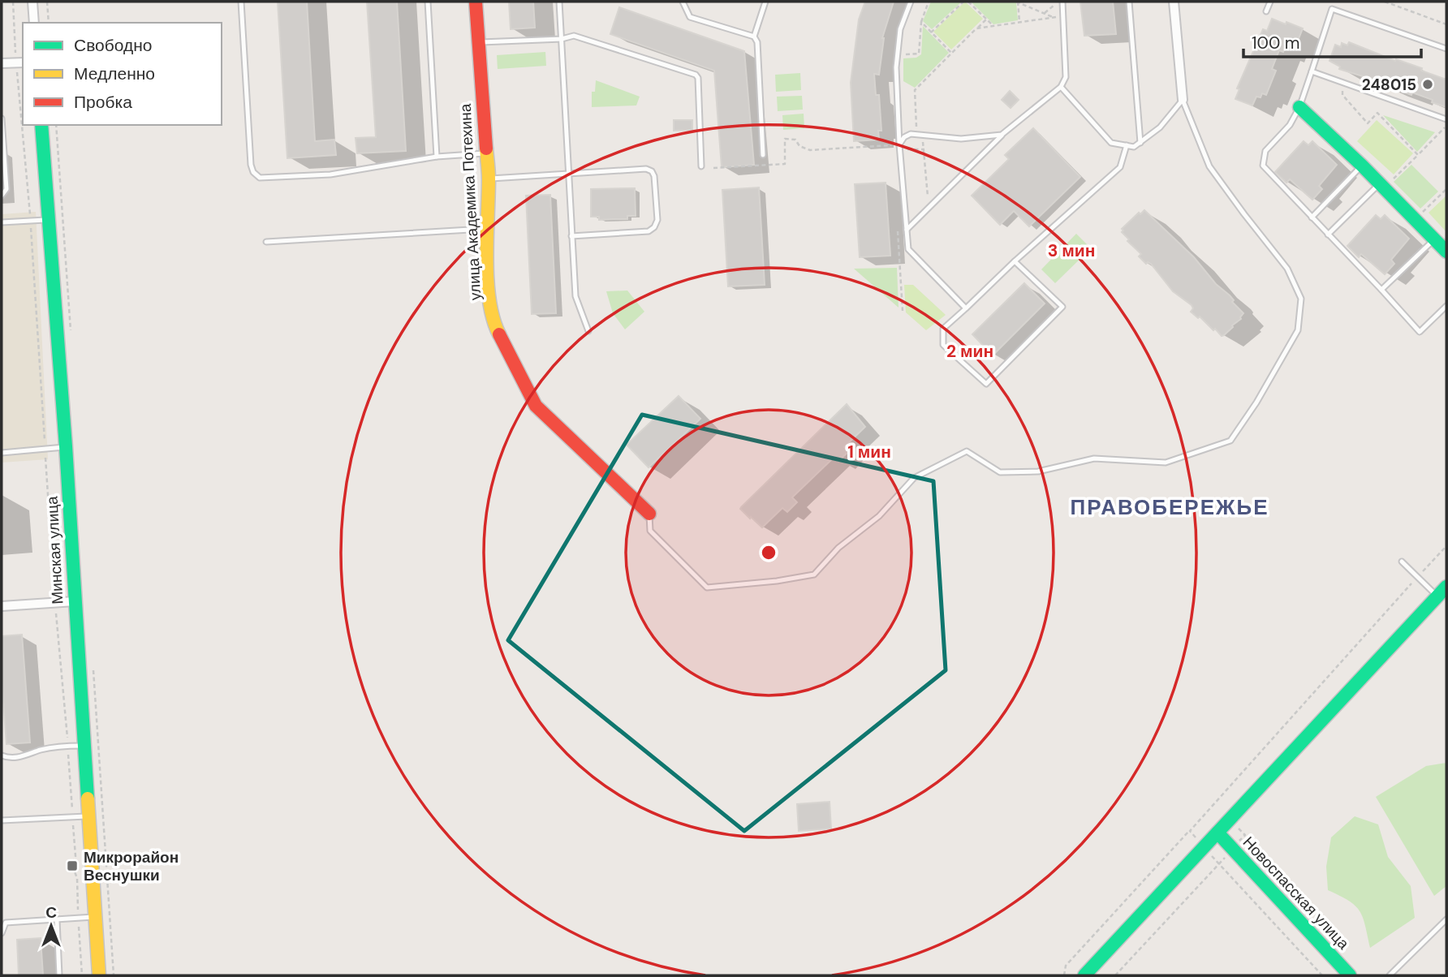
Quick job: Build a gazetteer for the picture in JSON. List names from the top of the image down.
{
  "streets": {
    "street": ["улица Академика Потехина", "Минская улица", "Новоспасская улица"]
  },
  "districts": ["ПРАВОБЕРЕЖЬЕ"],
  "places": {
    "other": ["248015"],
    "transit": ["Микрорайон Веснушки"]
  },
  "legend": ["Свободно", "Медленно", "Пробка"],
  "scale_bar": "100 m",
  "north": "top",
  "rings": ["3 мин", "2 мин", "1 мин"]
}
